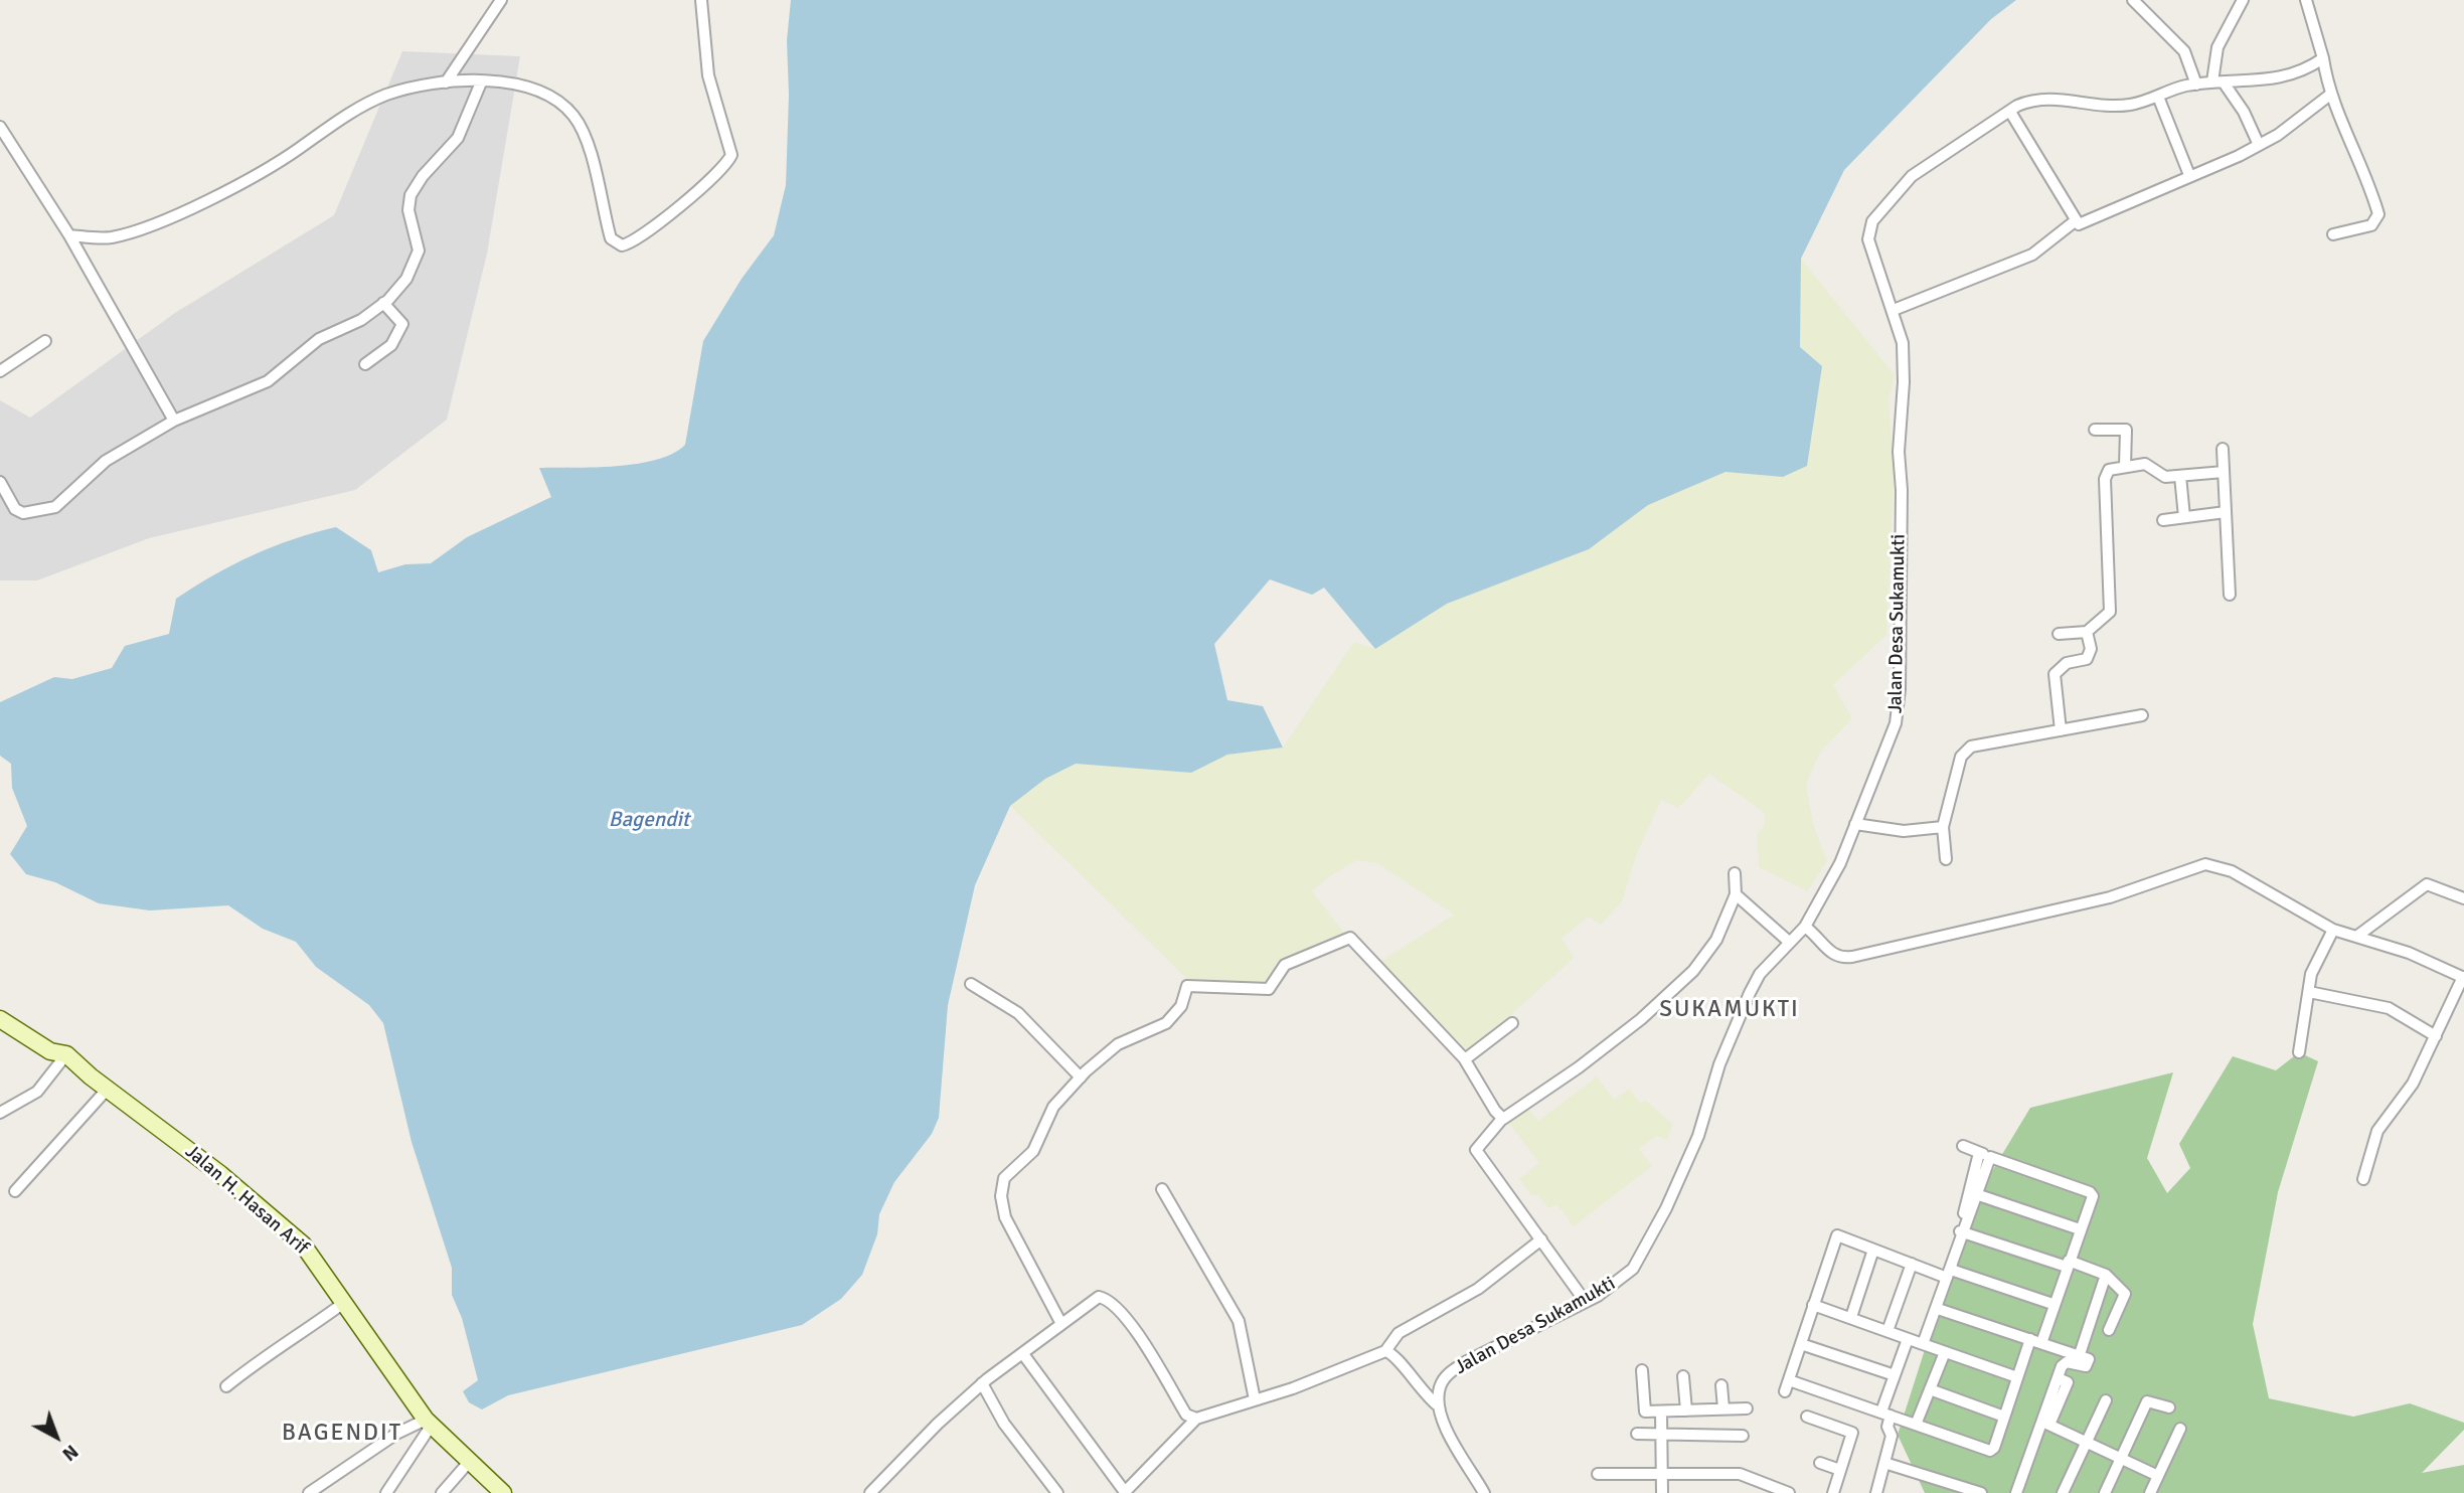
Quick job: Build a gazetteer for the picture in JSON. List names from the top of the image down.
{
  "streets": {
    "main road": ["Jalan H. Hasan Arif"],
    "street": ["Jalan Desa Sukamukti"]
  },
  "districts": ["SUKAMUKTI", "BAGENDIT"],
  "water": ["Bagendit"],
  "north": "bottom right"
}
